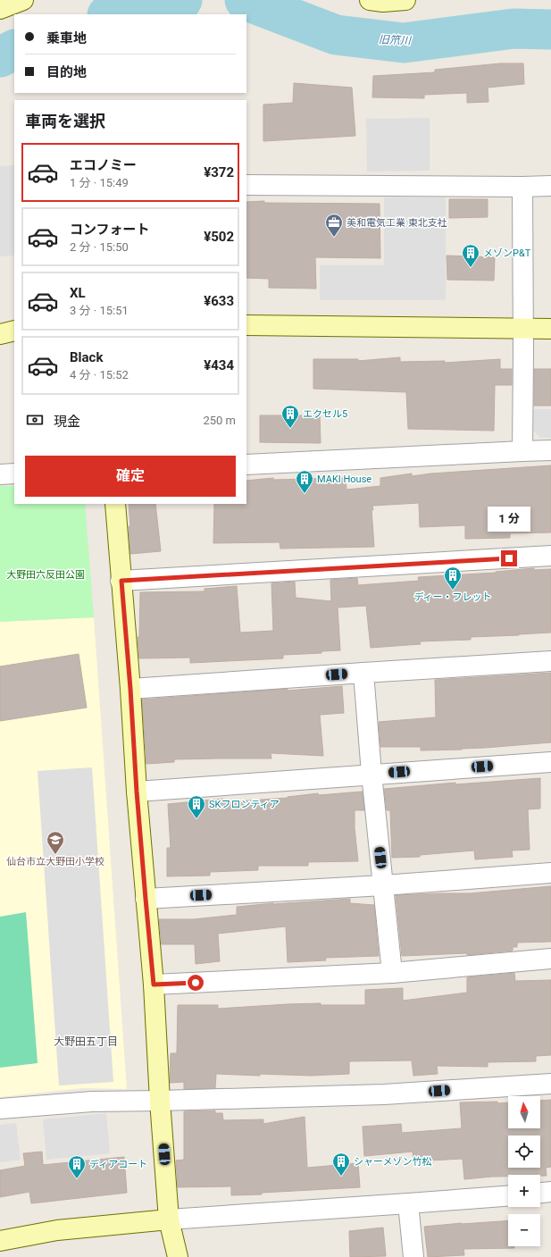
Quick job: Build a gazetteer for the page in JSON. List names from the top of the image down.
{
  "districts": ["大野田五丁目"],
  "water": ["旧笊川"],
  "parks": ["大野田六反田公園"],
  "places": {
    "office": ["美和電気工業 東北支社"],
    "building": [
      "メゾンP&T",
      "エクセル5",
      "MAKI House",
      "ディー・フレット",
      "SKフロンティア",
      "シャーメゾン竹松",
      "ディアコート"
    ],
    "school or university": ["仙台市立大野田小学校"]
  },
  "north": "top",
  "page": {
    "banner": ["乗車地", "目的地"],
    "heading": "車両を選択",
    "list": [
      {
        "name": "エコノミー",
        "note": "1 分 · 15:49",
        "value": "¥372"
      },
      {
        "name": "コンフォート",
        "note": "2 分 · 15:50",
        "value": "¥502"
      },
      {
        "name": "XL",
        "note": "3 分 · 15:51",
        "value": "¥633"
      },
      {
        "name": "Black",
        "note": "4 分 · 15:52",
        "value": "¥434"
      }
    ],
    "pay": ["現金", "250 m"],
    "buttons": "確定",
    "bubble": "1 分",
    "map_buttons": ["+", "−"]
  }
}
